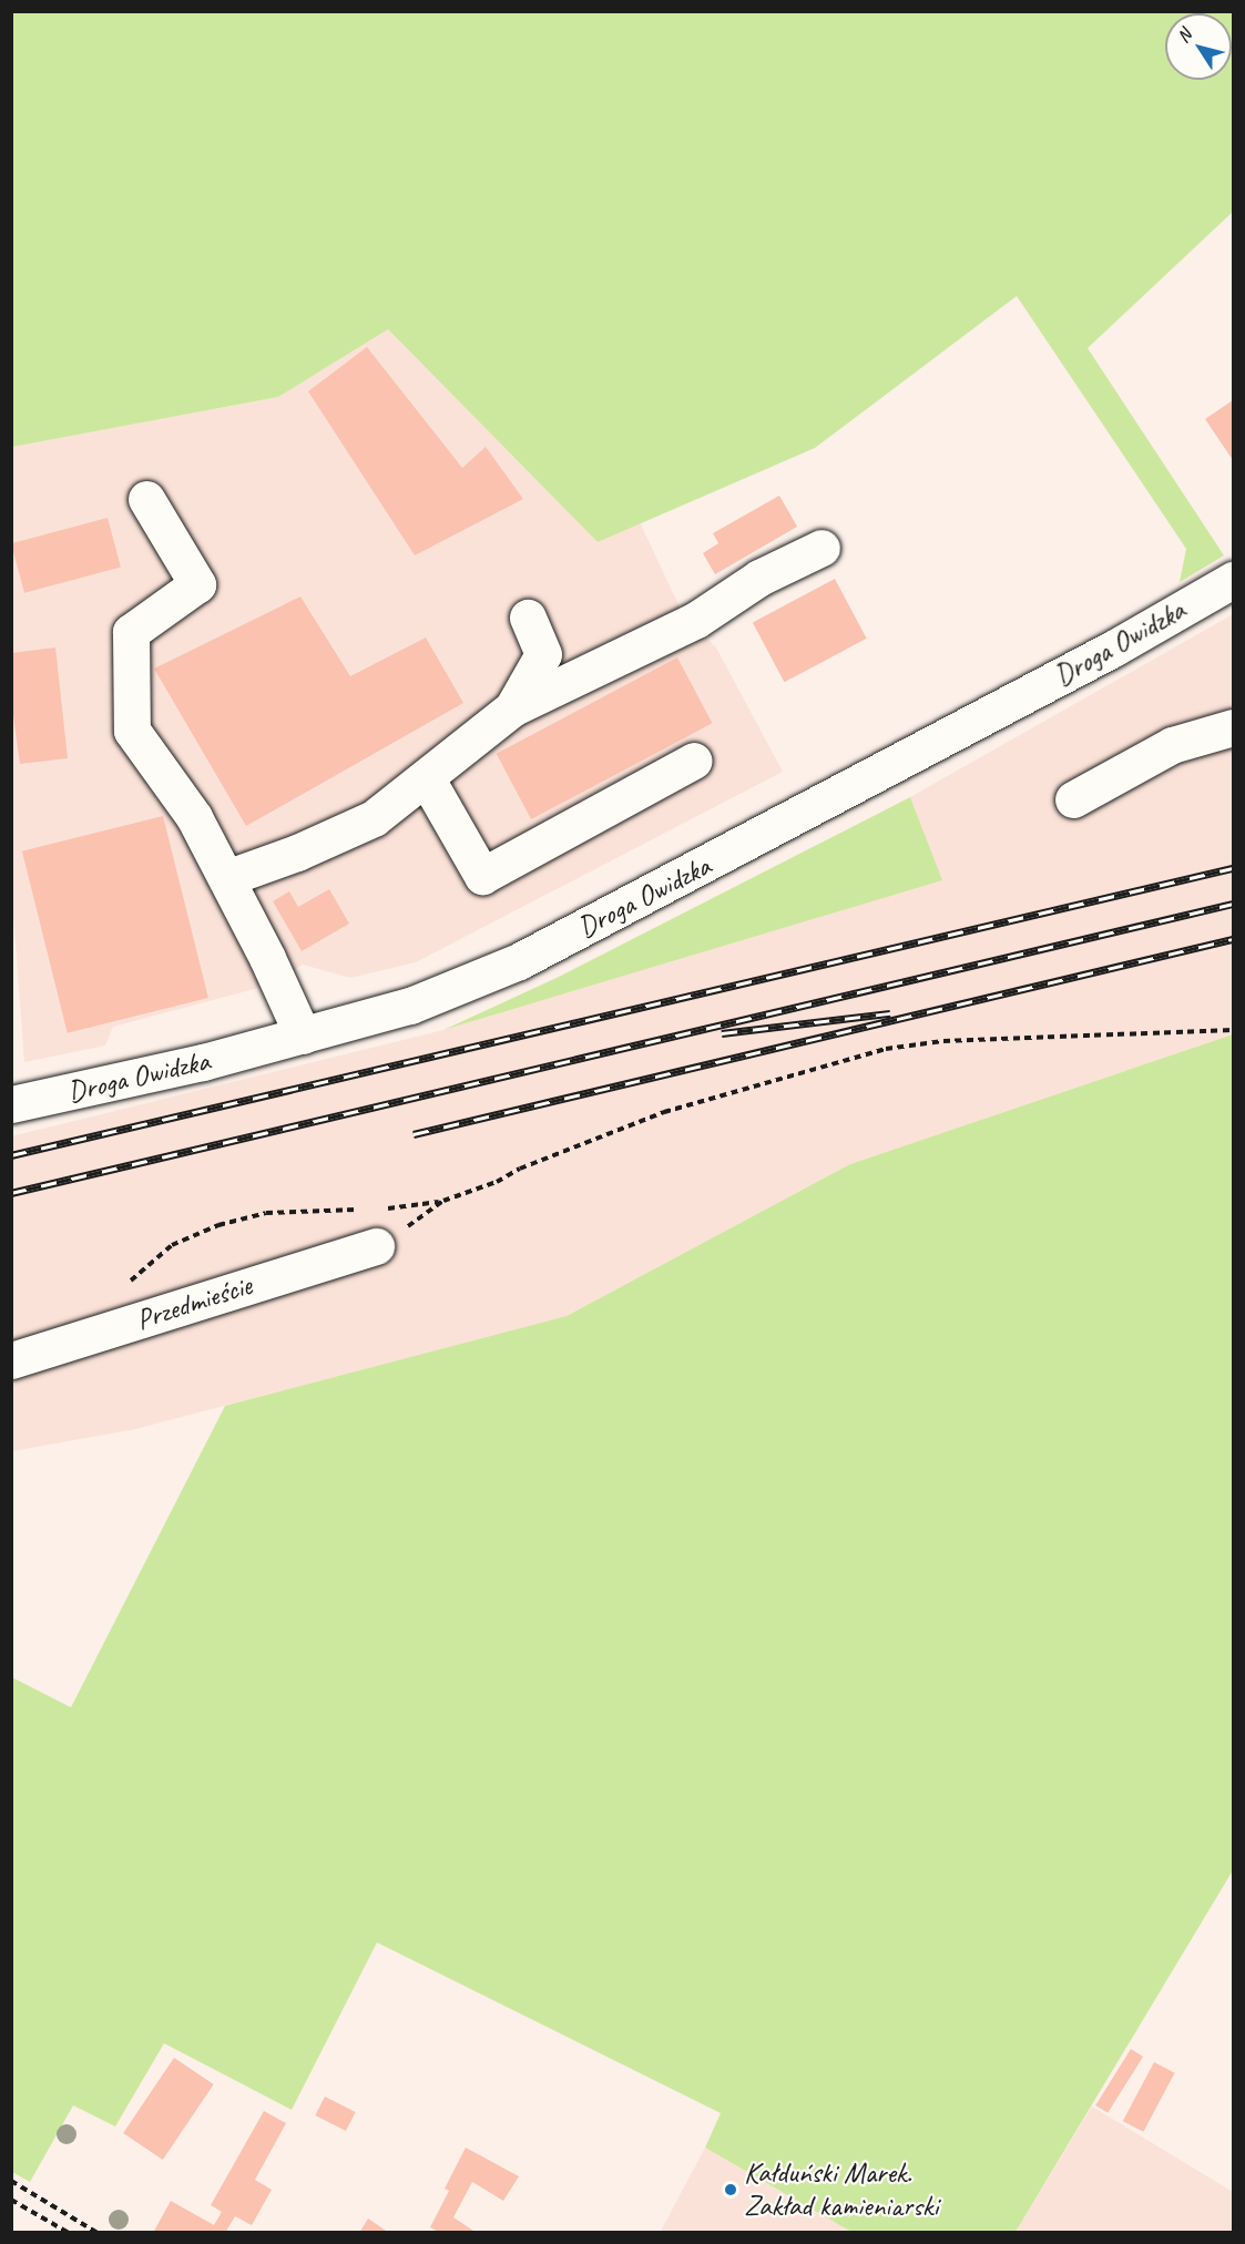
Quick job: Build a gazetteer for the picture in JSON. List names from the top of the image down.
{
  "streets": {
    "street": ["Droga Owidzka", "Przedmieście"]
  },
  "places": ["Kałduński Marek. Zakład kamieniarski"],
  "north": "top left"
}
